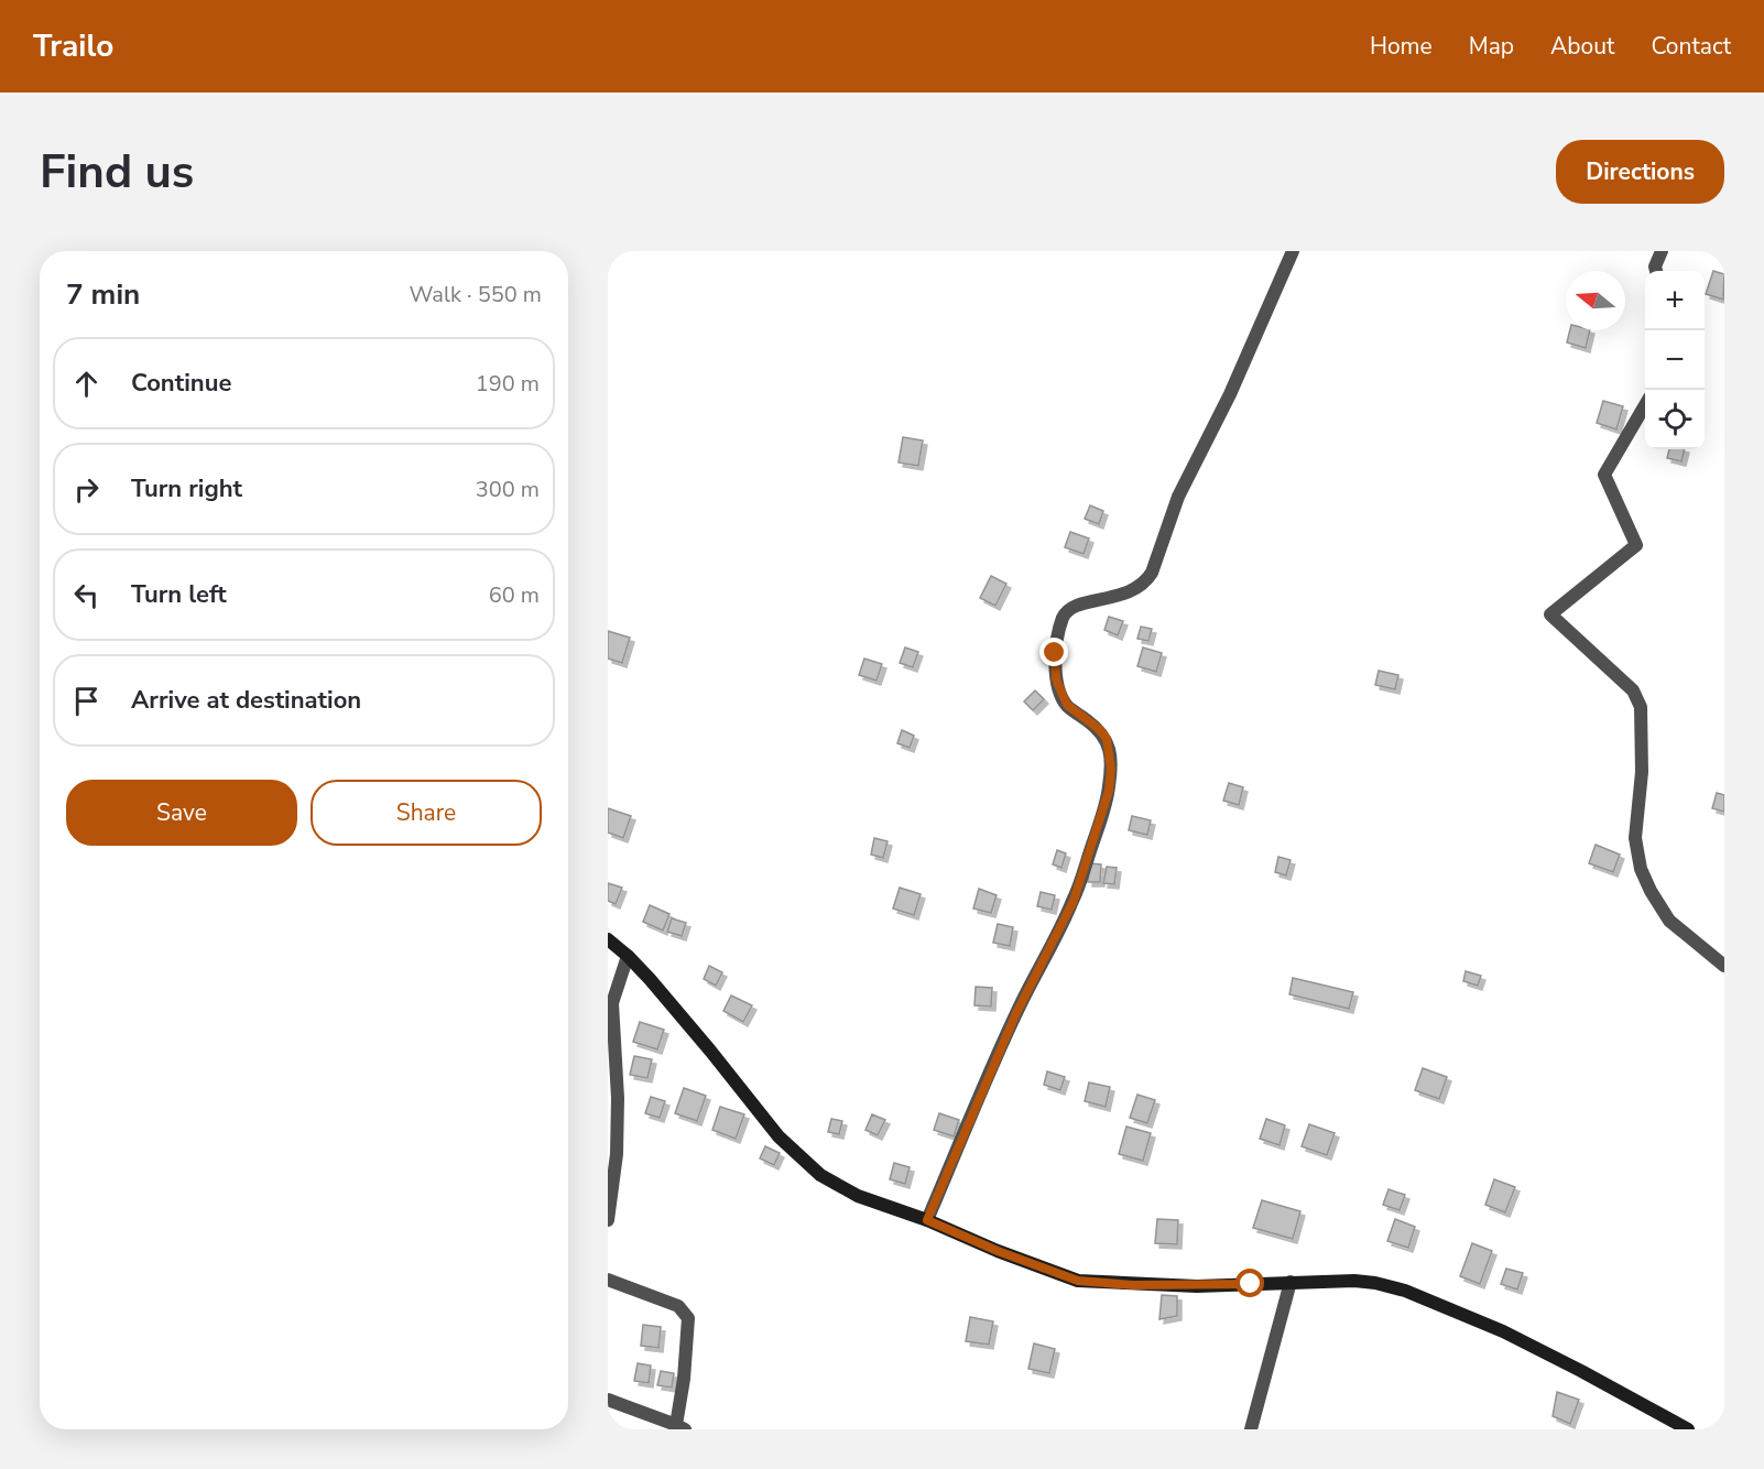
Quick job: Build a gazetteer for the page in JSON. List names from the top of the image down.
{
  "north": "left",
  "page": {
    "header": "Trailo",
    "nav": [
      "Home",
      "Map",
      "About",
      "Contact"
    ],
    "buttons": [
      "Directions",
      ["Save", "Share"]
    ],
    "title": "Find us",
    "heading": ["7 min", "Walk · 550 m"],
    "map_buttons": ["+", "−"],
    "list": [
      ["Continue", "190 m"],
      ["Turn right", "300 m"],
      ["Turn left", "60 m"],
      "Arrive at destination"
    ]
  }
}
